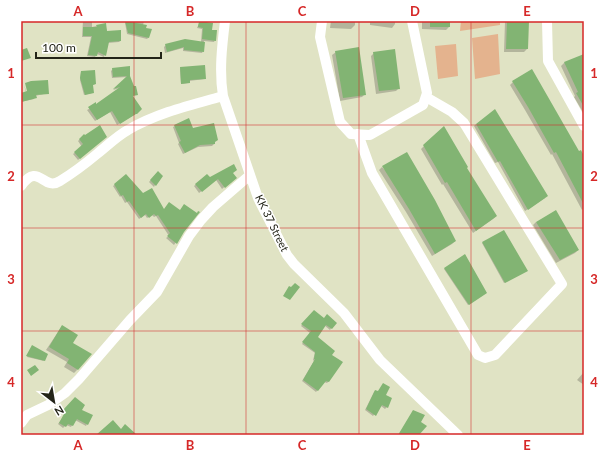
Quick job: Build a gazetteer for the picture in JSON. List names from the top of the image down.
{
  "streets": {
    "street": ["KK 37 Street"]
  },
  "scale_bar": "100 m",
  "north": "bottom right",
  "grid": {
    "columns": [
      "A",
      "B",
      "C",
      "D",
      "E"
    ],
    "rows": [
      "1",
      "2",
      "3",
      "4"
    ]
  }
}
